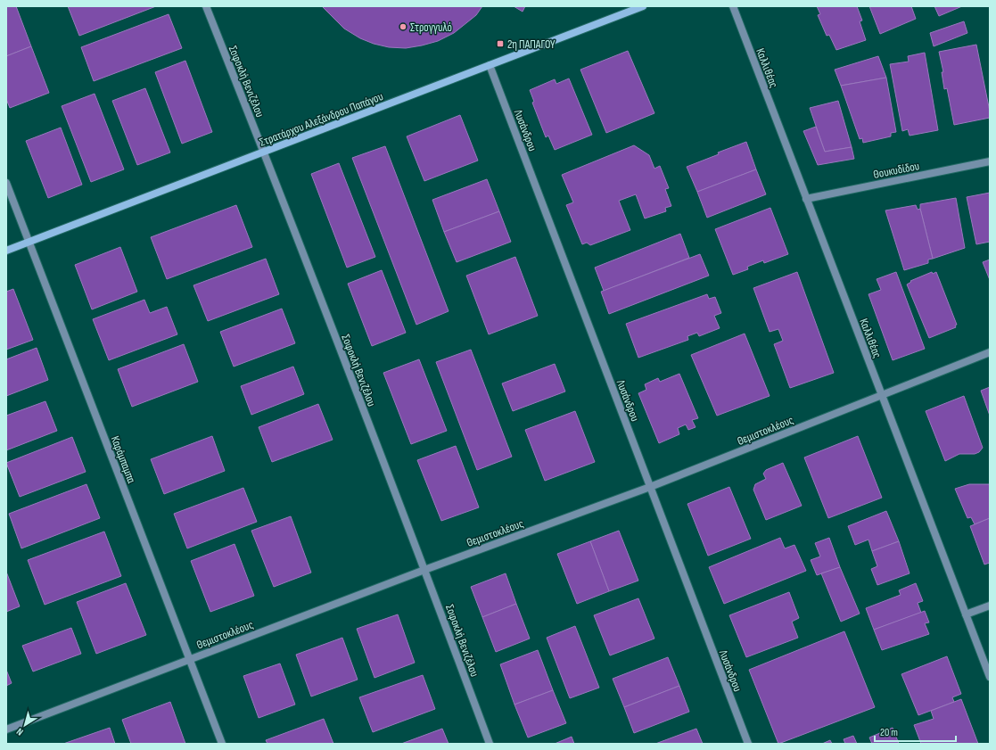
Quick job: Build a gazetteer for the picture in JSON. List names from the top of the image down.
{
  "streets": {
    "street": [
      "Καλλιθέας",
      "Σοφοκλή Βενιζέλου",
      "Στρατάρχου Αλεξάνδρου Παπάγου",
      "Λυσάνδρου",
      "Θουκυδίδου",
      "Θεμιστοκλέους",
      "Καράμπαμπα"
    ]
  },
  "crossings": [
    ["Καλλιθέας", "Θουκυδίδου"],
    ["Καλλιθέας", "Θεμιστοκλέους"],
    ["Σοφοκλή Βενιζέλου", "Στρατάρχου Αλεξάνδρου Παπάγου"],
    ["Σοφοκλή Βενιζέλου", "Θεμιστοκλέους"],
    ["Στρατάρχου Αλεξάνδρου Παπάγου", "Λυσάνδρου"],
    ["Στρατάρχου Αλεξάνδρου Παπάγου", "Καράμπαμπα"],
    ["Λυσάνδρου", "Θεμιστοκλέους"],
    ["Θεμιστοκλέους", "Καράμπαμπα"]
  ],
  "places": {
    "other": ["Στρογγυλό"],
    "transit": ["2η ΠΑΠΑΓΟΥ"]
  },
  "scale_bar": "20 m",
  "north": "bottom left"
}
